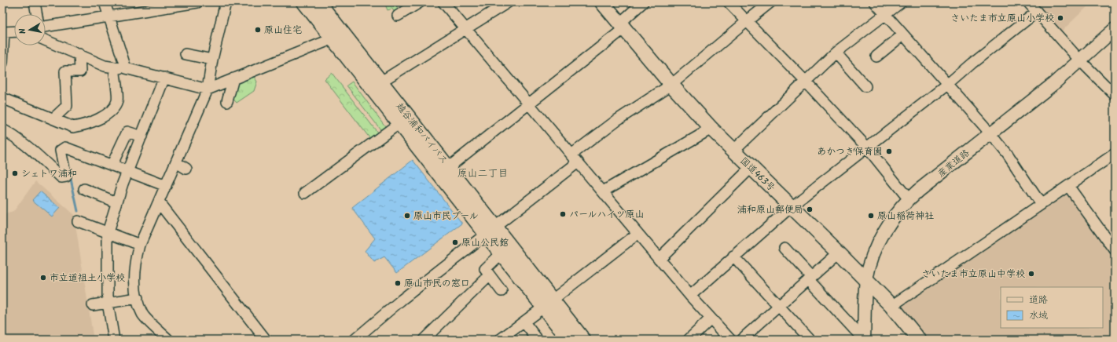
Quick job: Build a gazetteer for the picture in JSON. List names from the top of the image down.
{
  "streets": {
    "highway": ["越谷浦和バイパス", "国道463号"],
    "main road": ["産業道路"]
  },
  "crossings": [
    ["産業道路", "国道463号"]
  ],
  "districts": ["原山二丁目"],
  "places": [
    "さいたま市立原山小学校",
    "原山住宅",
    "あかつき保育園",
    "シェトワ浦和",
    "浦和原山郵便局",
    "パールハイツ原山",
    "原山市民プール",
    "原山稲荷神社",
    "原山公民館",
    "さいたま市立原山中学校",
    "市立道祖土小学校",
    "原山市民の窓口"
  ],
  "legend": ["道路", "水域"],
  "north": "left"
}
